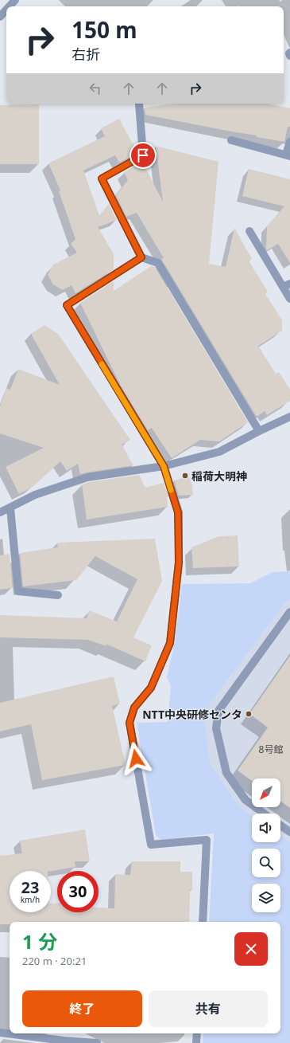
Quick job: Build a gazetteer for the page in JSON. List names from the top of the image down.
{
  "places": ["稲荷大明神", "NTT中央研修センタ"],
  "house_numbers": ["8号館"],
  "north": "bottom left",
  "page": {
    "turn": ["150 m", "右折"],
    "speed": "23 km/h",
    "limit": "30",
    "heading": ["1 分", "220 m · 20:21"],
    "buttons": ["終了", "共有"]
  }
}
